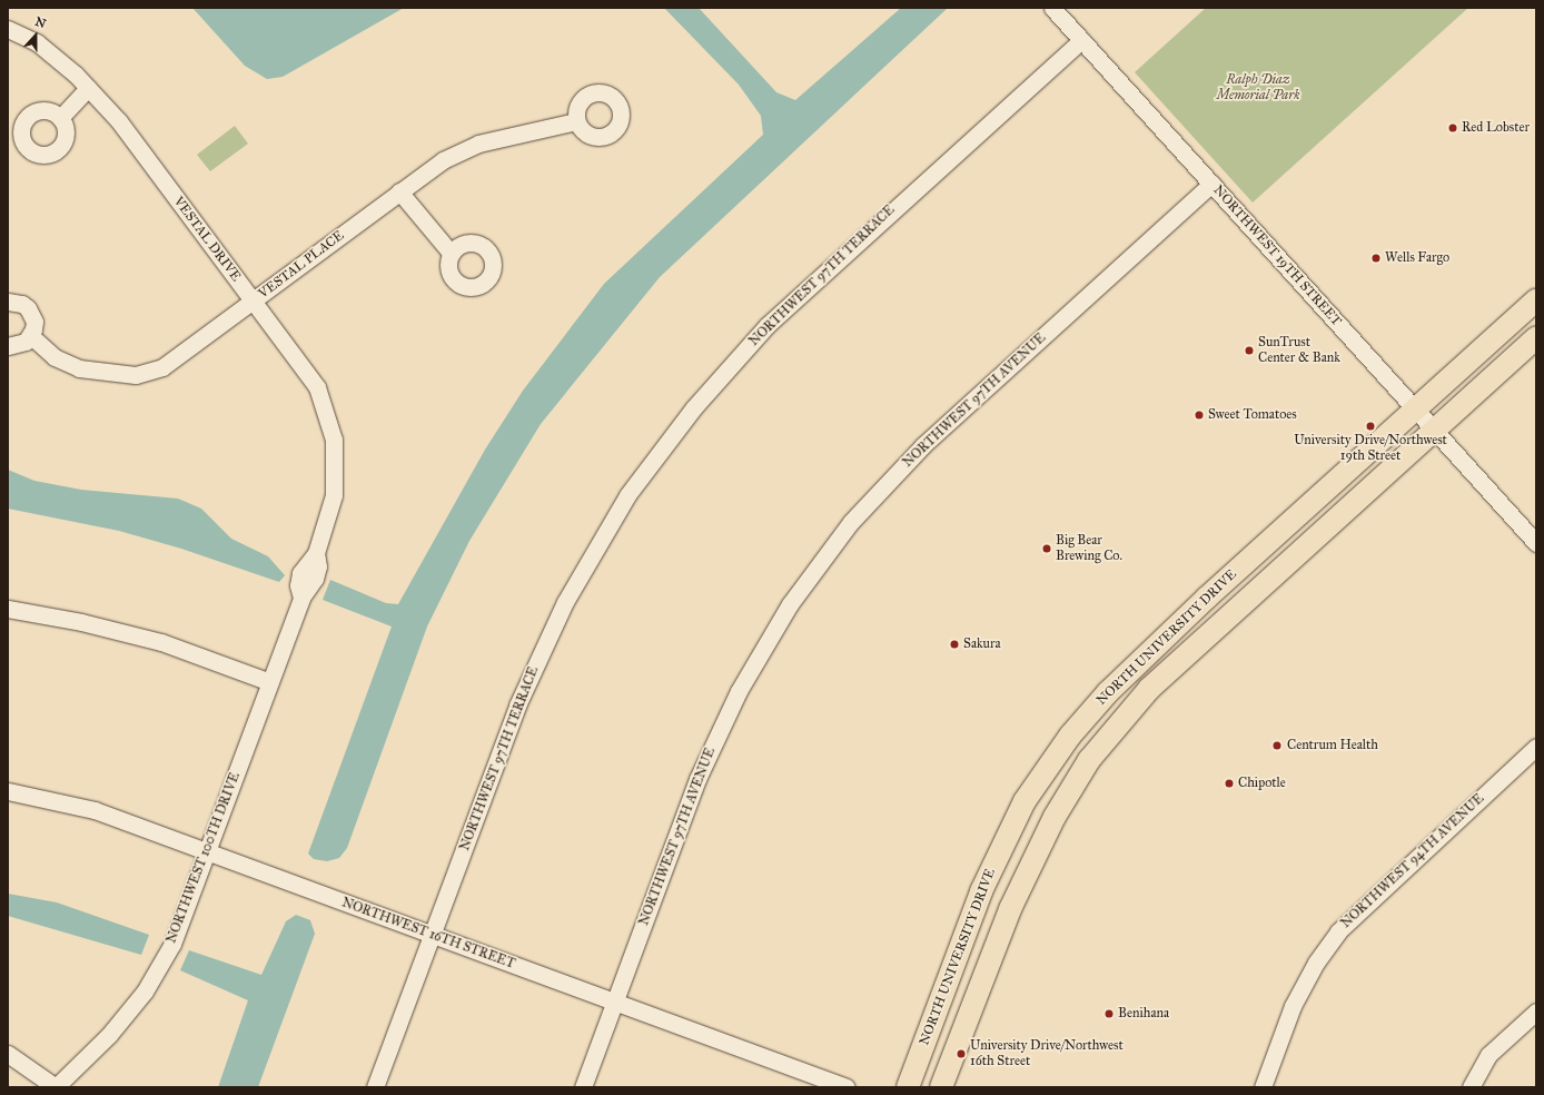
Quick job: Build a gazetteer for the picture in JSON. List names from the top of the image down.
{
  "streets": {
    "main road": ["NORTH UNIVERSITY DRIVE"],
    "street": [
      "VESTAL DRIVE",
      "NORTHWEST 19TH STREET",
      "VESTAL PLACE",
      "NORTHWEST 97TH TERRACE",
      "NORTHWEST 97TH AVENUE",
      "NORTHWEST 100TH DRIVE",
      "NORTHWEST 94TH AVENUE",
      "NORTHWEST 16TH STREET"
    ]
  },
  "crossings": [
    ["VESTAL DRIVE", "VESTAL PLACE"],
    ["VESTAL DRIVE", "NORTHWEST 100TH DRIVE"],
    ["NORTHWEST 19TH STREET", "NORTHWEST 97TH TERRACE"],
    ["NORTHWEST 19TH STREET", "NORTHWEST 97TH AVENUE"],
    ["NORTHWEST 19TH STREET", "NORTH UNIVERSITY DRIVE"],
    ["NORTHWEST 97TH TERRACE", "NORTHWEST 16TH STREET"],
    ["NORTHWEST 97TH AVENUE", "NORTHWEST 16TH STREET"],
    ["NORTHWEST 100TH DRIVE", "NORTHWEST 16TH STREET"]
  ],
  "parks": ["Ralph Diaz Memorial Park"],
  "places": [
    "Red Lobster",
    "Wells Fargo",
    "SunTrust Center & Bank",
    "Sweet Tomatoes",
    "University Drive/Northwest 19th Street",
    "Big Bear Brewing Co.",
    "Sakura",
    "Centrum Health",
    "Chipotle",
    "Benihana",
    "University Drive/Northwest 16th Street"
  ],
  "north": "top"
}
